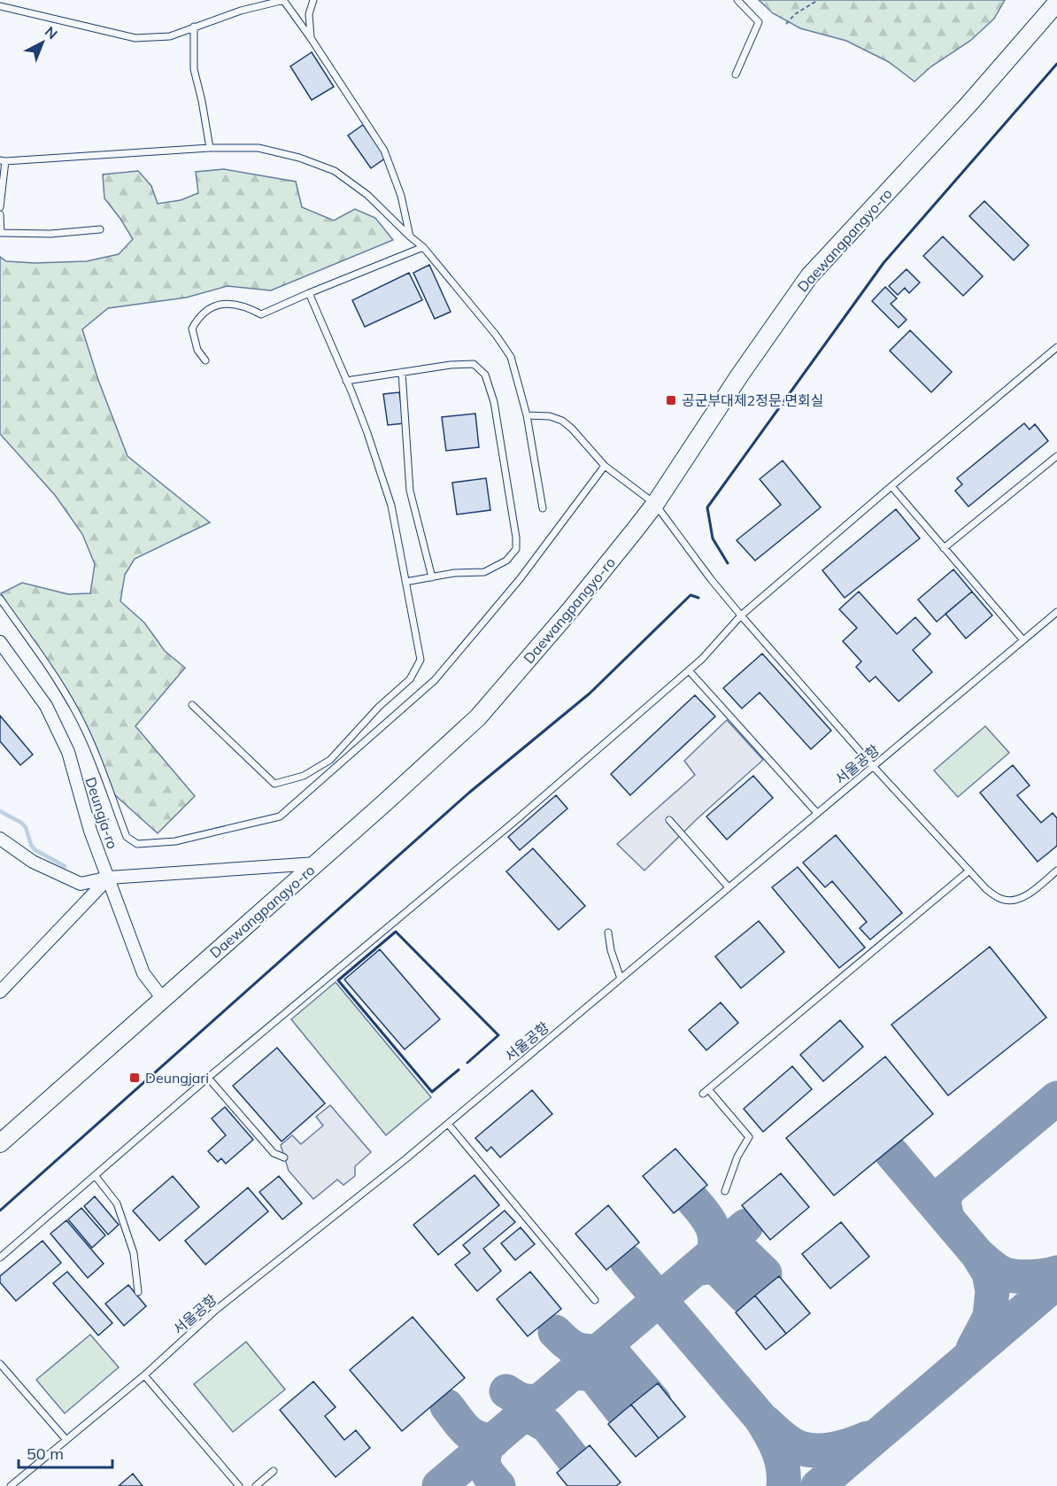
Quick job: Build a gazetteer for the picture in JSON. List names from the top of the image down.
{
  "streets": {
    "main road": ["Daewangpangyo-ro"],
    "street": ["Deungja-ro"],
    "lane": ["서울공항"]
  },
  "crossings": [
    ["Daewangpangyo-ro", "Deungja-ro"]
  ],
  "places": {
    "transit": ["공군부대제2정문.면회실", "Deungjari"]
  },
  "scale_bar": "50 m",
  "north": "top right"
}
